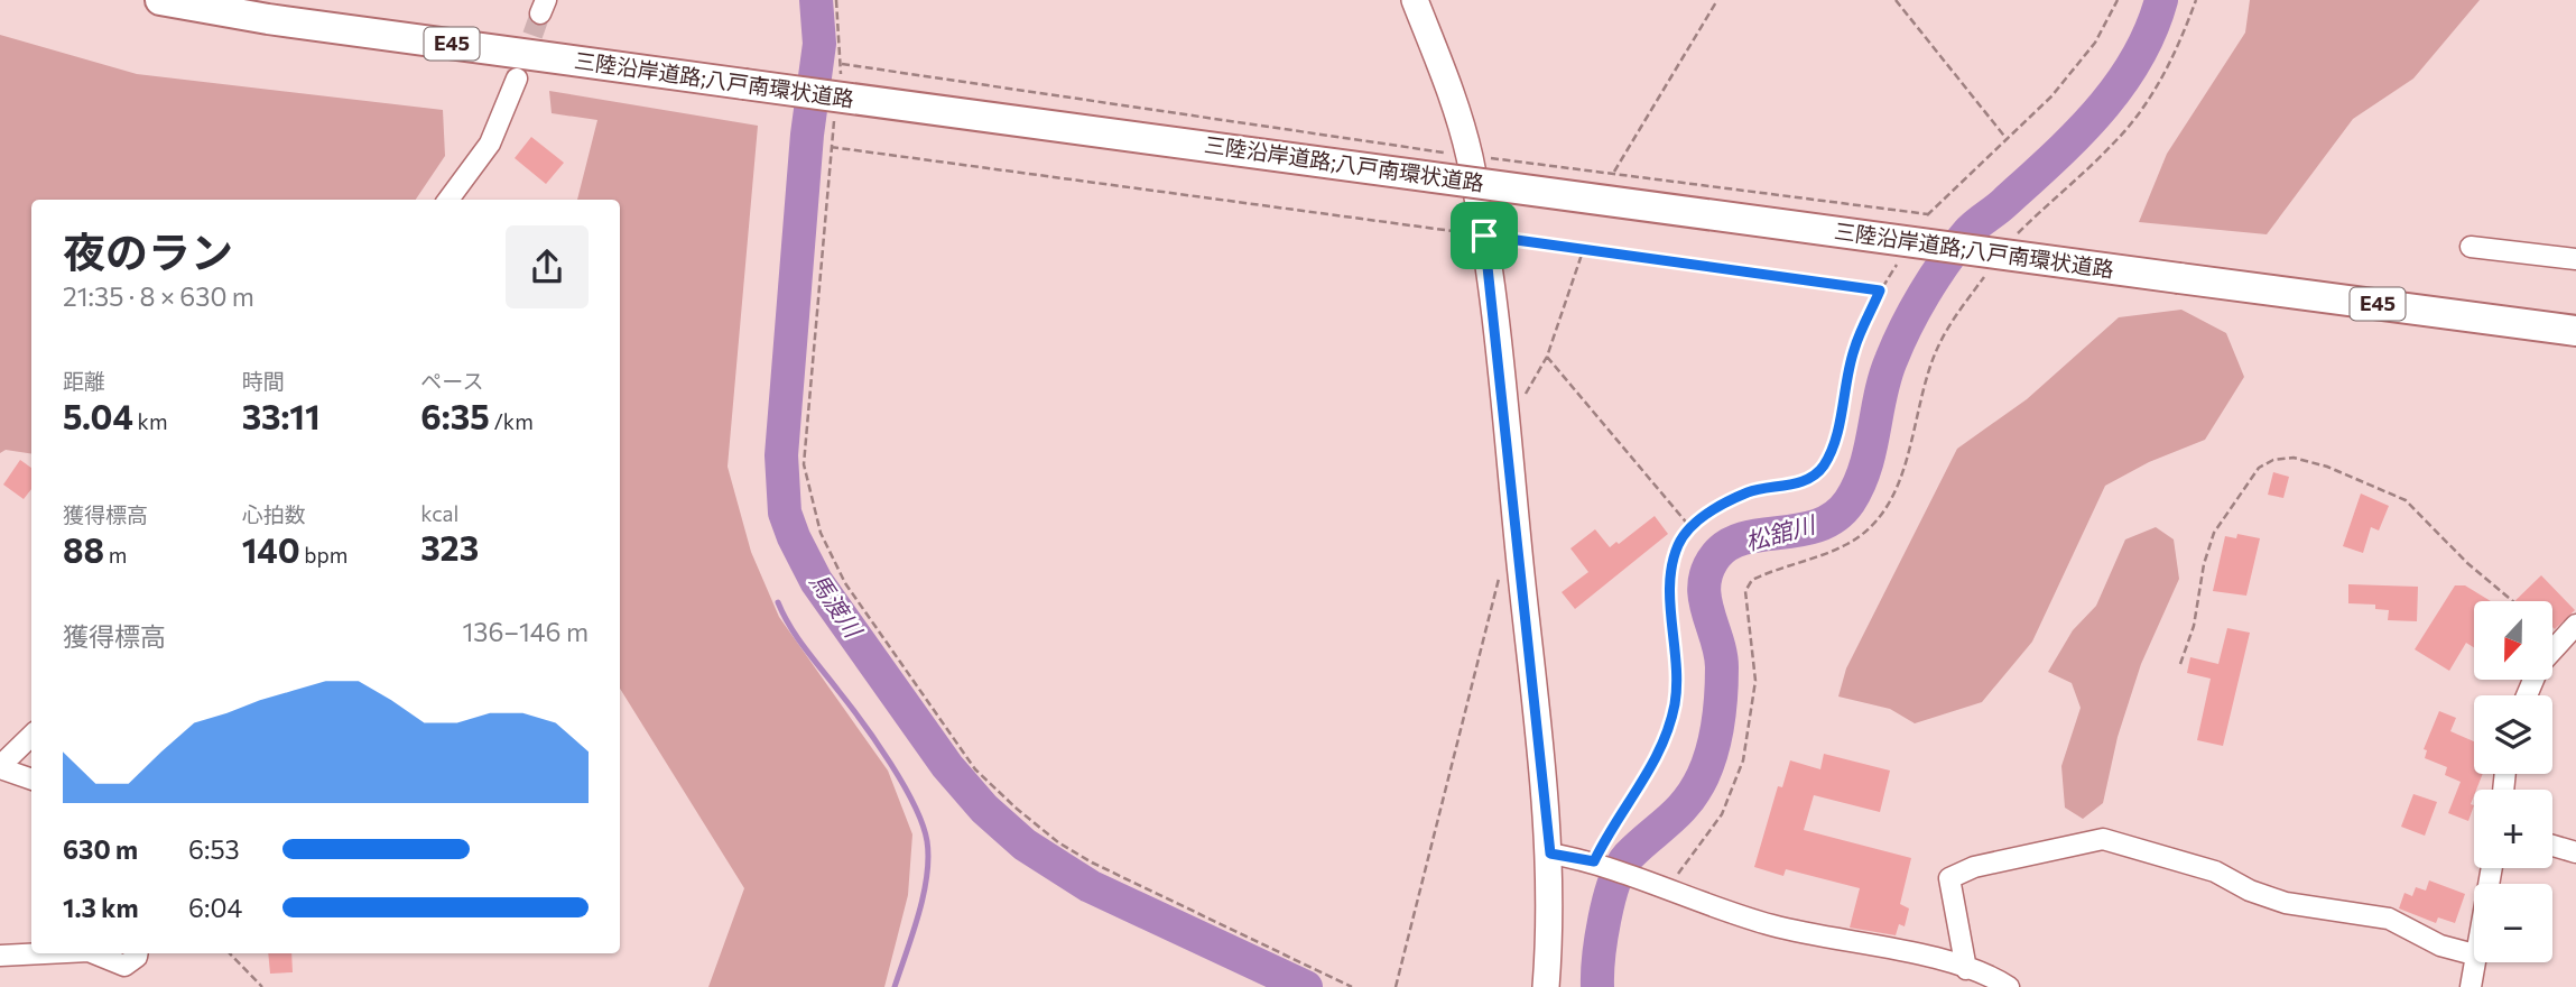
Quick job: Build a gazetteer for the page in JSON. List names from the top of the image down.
{
  "streets": {
    "highway": ["E45", "三陸沿岸道路;八戸南環状道路"]
  },
  "water": ["松舘川", "馬渡川"],
  "north": "bottom",
  "page": {
    "heading": ["夜のラン", "21:35 · 8 × 630 m"],
    "stats": [
      ["距離", "5.04 km"],
      ["時間", "33:11"],
      ["ペース", "6:35 /km"],
      ["獲得標高", "88 m"],
      ["心拍数", "140 bpm"],
      ["kcal", "323"]
    ],
    "chart": ["獲得標高", "136–146 m"],
    "map_buttons": ["+", "−"],
    "list": [
      {
        "name": "630 m",
        "note": "6:53"
      },
      {
        "name": "1.3 km",
        "note": "6:04"
      }
    ]
  }
}
